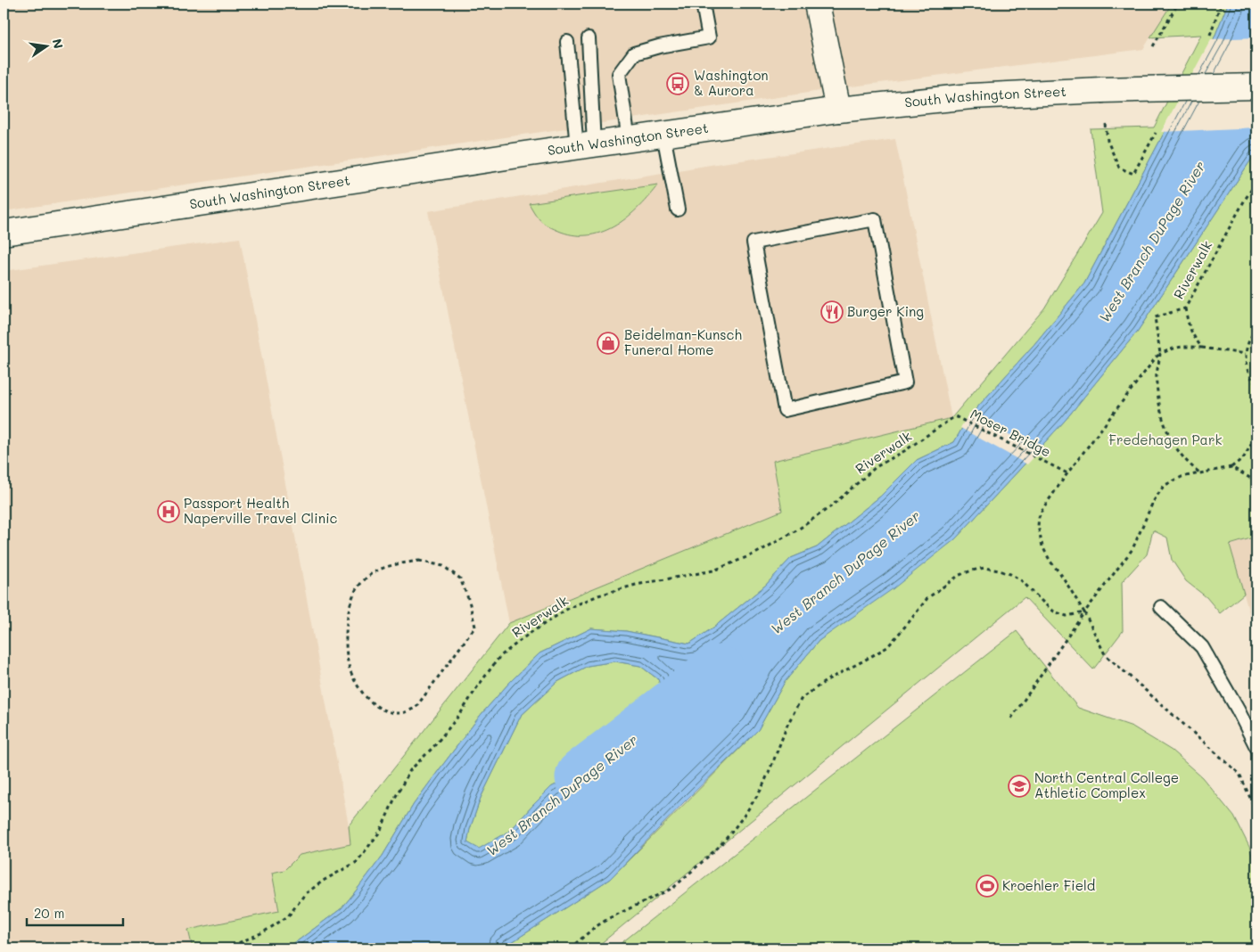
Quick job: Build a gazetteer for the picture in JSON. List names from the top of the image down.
{
  "streets": {
    "main road": ["South Washington Street"],
    "path": ["Riverwalk", "Moser Bridge"]
  },
  "crossings": [
    ["Riverwalk", "Moser Bridge"]
  ],
  "water": ["West Branch DuPage River"],
  "parks": ["Fredehagen Park"],
  "places": {
    "bus stop": ["Washington & Aurora"],
    "restaurant": ["Burger King"],
    "shop": ["Beidelman-Kunsch Funeral Home"],
    "hospital": ["Passport Health Naperville Travel Clinic"],
    "school or university": ["North Central College Athletic Complex"],
    "sports": ["Kroehler Field"]
  },
  "scale_bar": "20 m",
  "north": "right"
}
